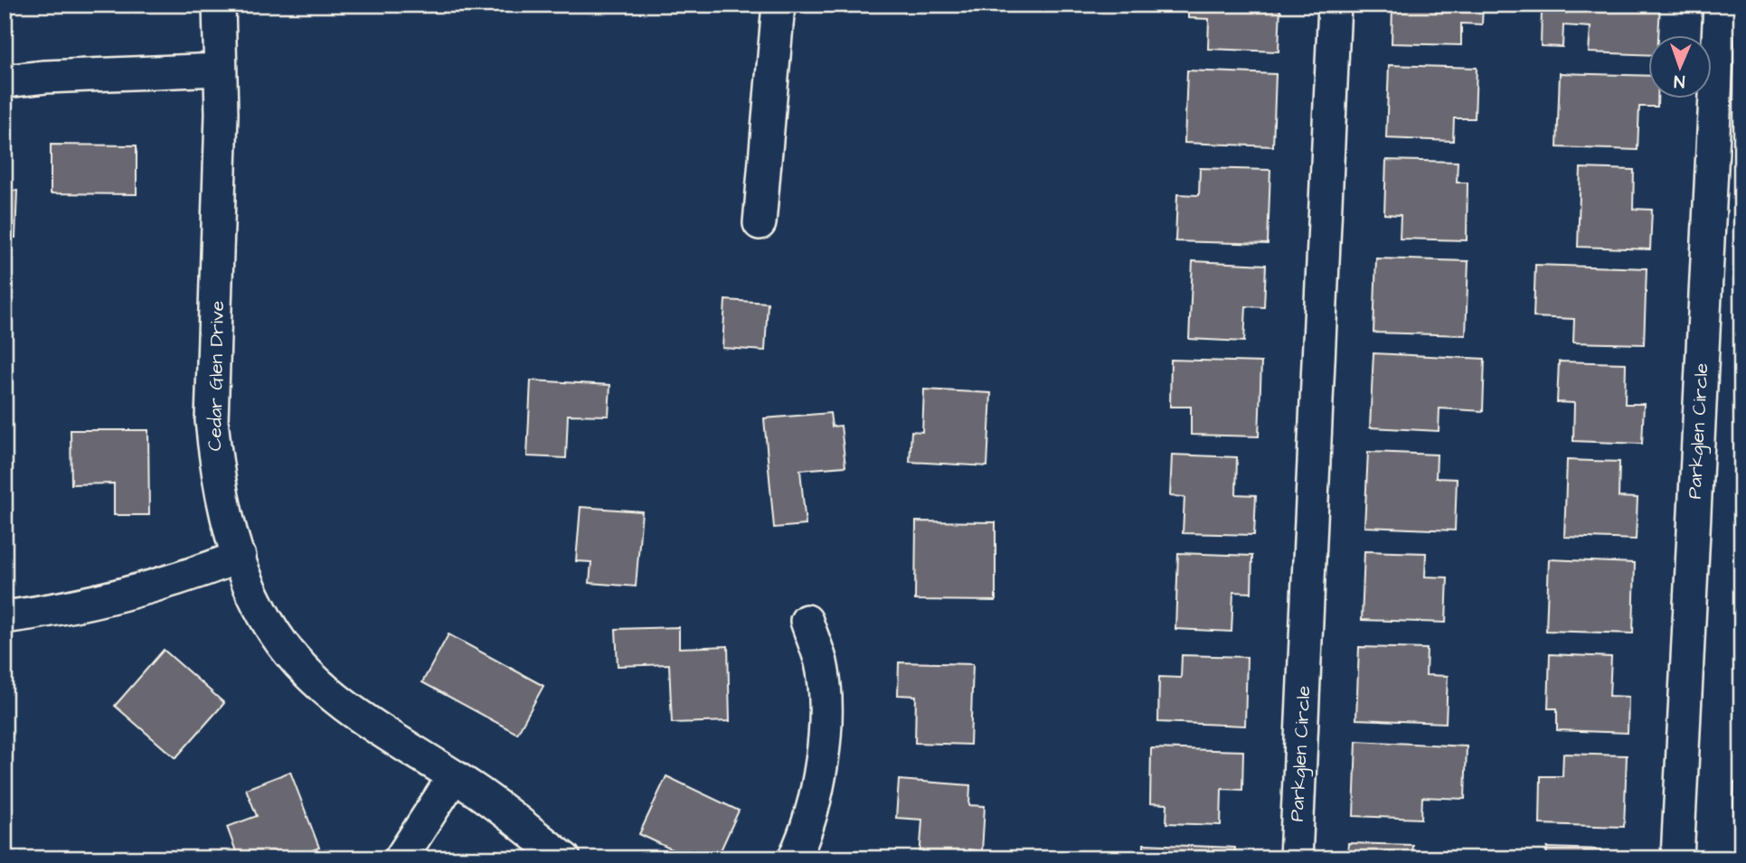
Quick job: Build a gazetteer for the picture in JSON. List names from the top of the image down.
{
  "streets": {
    "street": ["Cedar Glen Drive", "Parkglen Circle"]
  },
  "north": "bottom"
}
